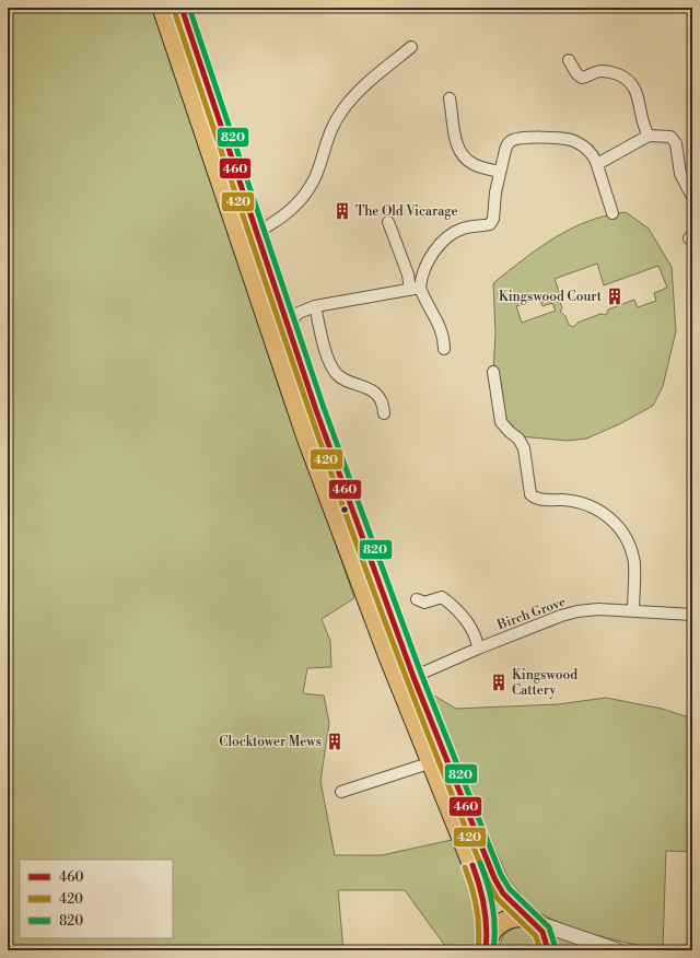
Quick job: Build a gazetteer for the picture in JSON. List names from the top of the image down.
{
  "streets": {
    "street": ["Birch Grove"]
  },
  "places": {
    "building": [
      "The Old Vicarage",
      "Kingswood Court",
      "Kingswood Cattery",
      "Clocktower Mews"
    ]
  },
  "lines": ["transit line 460", "transit line 820", "transit line 420"],
  "legend": ["460", "420", "820"]
}
